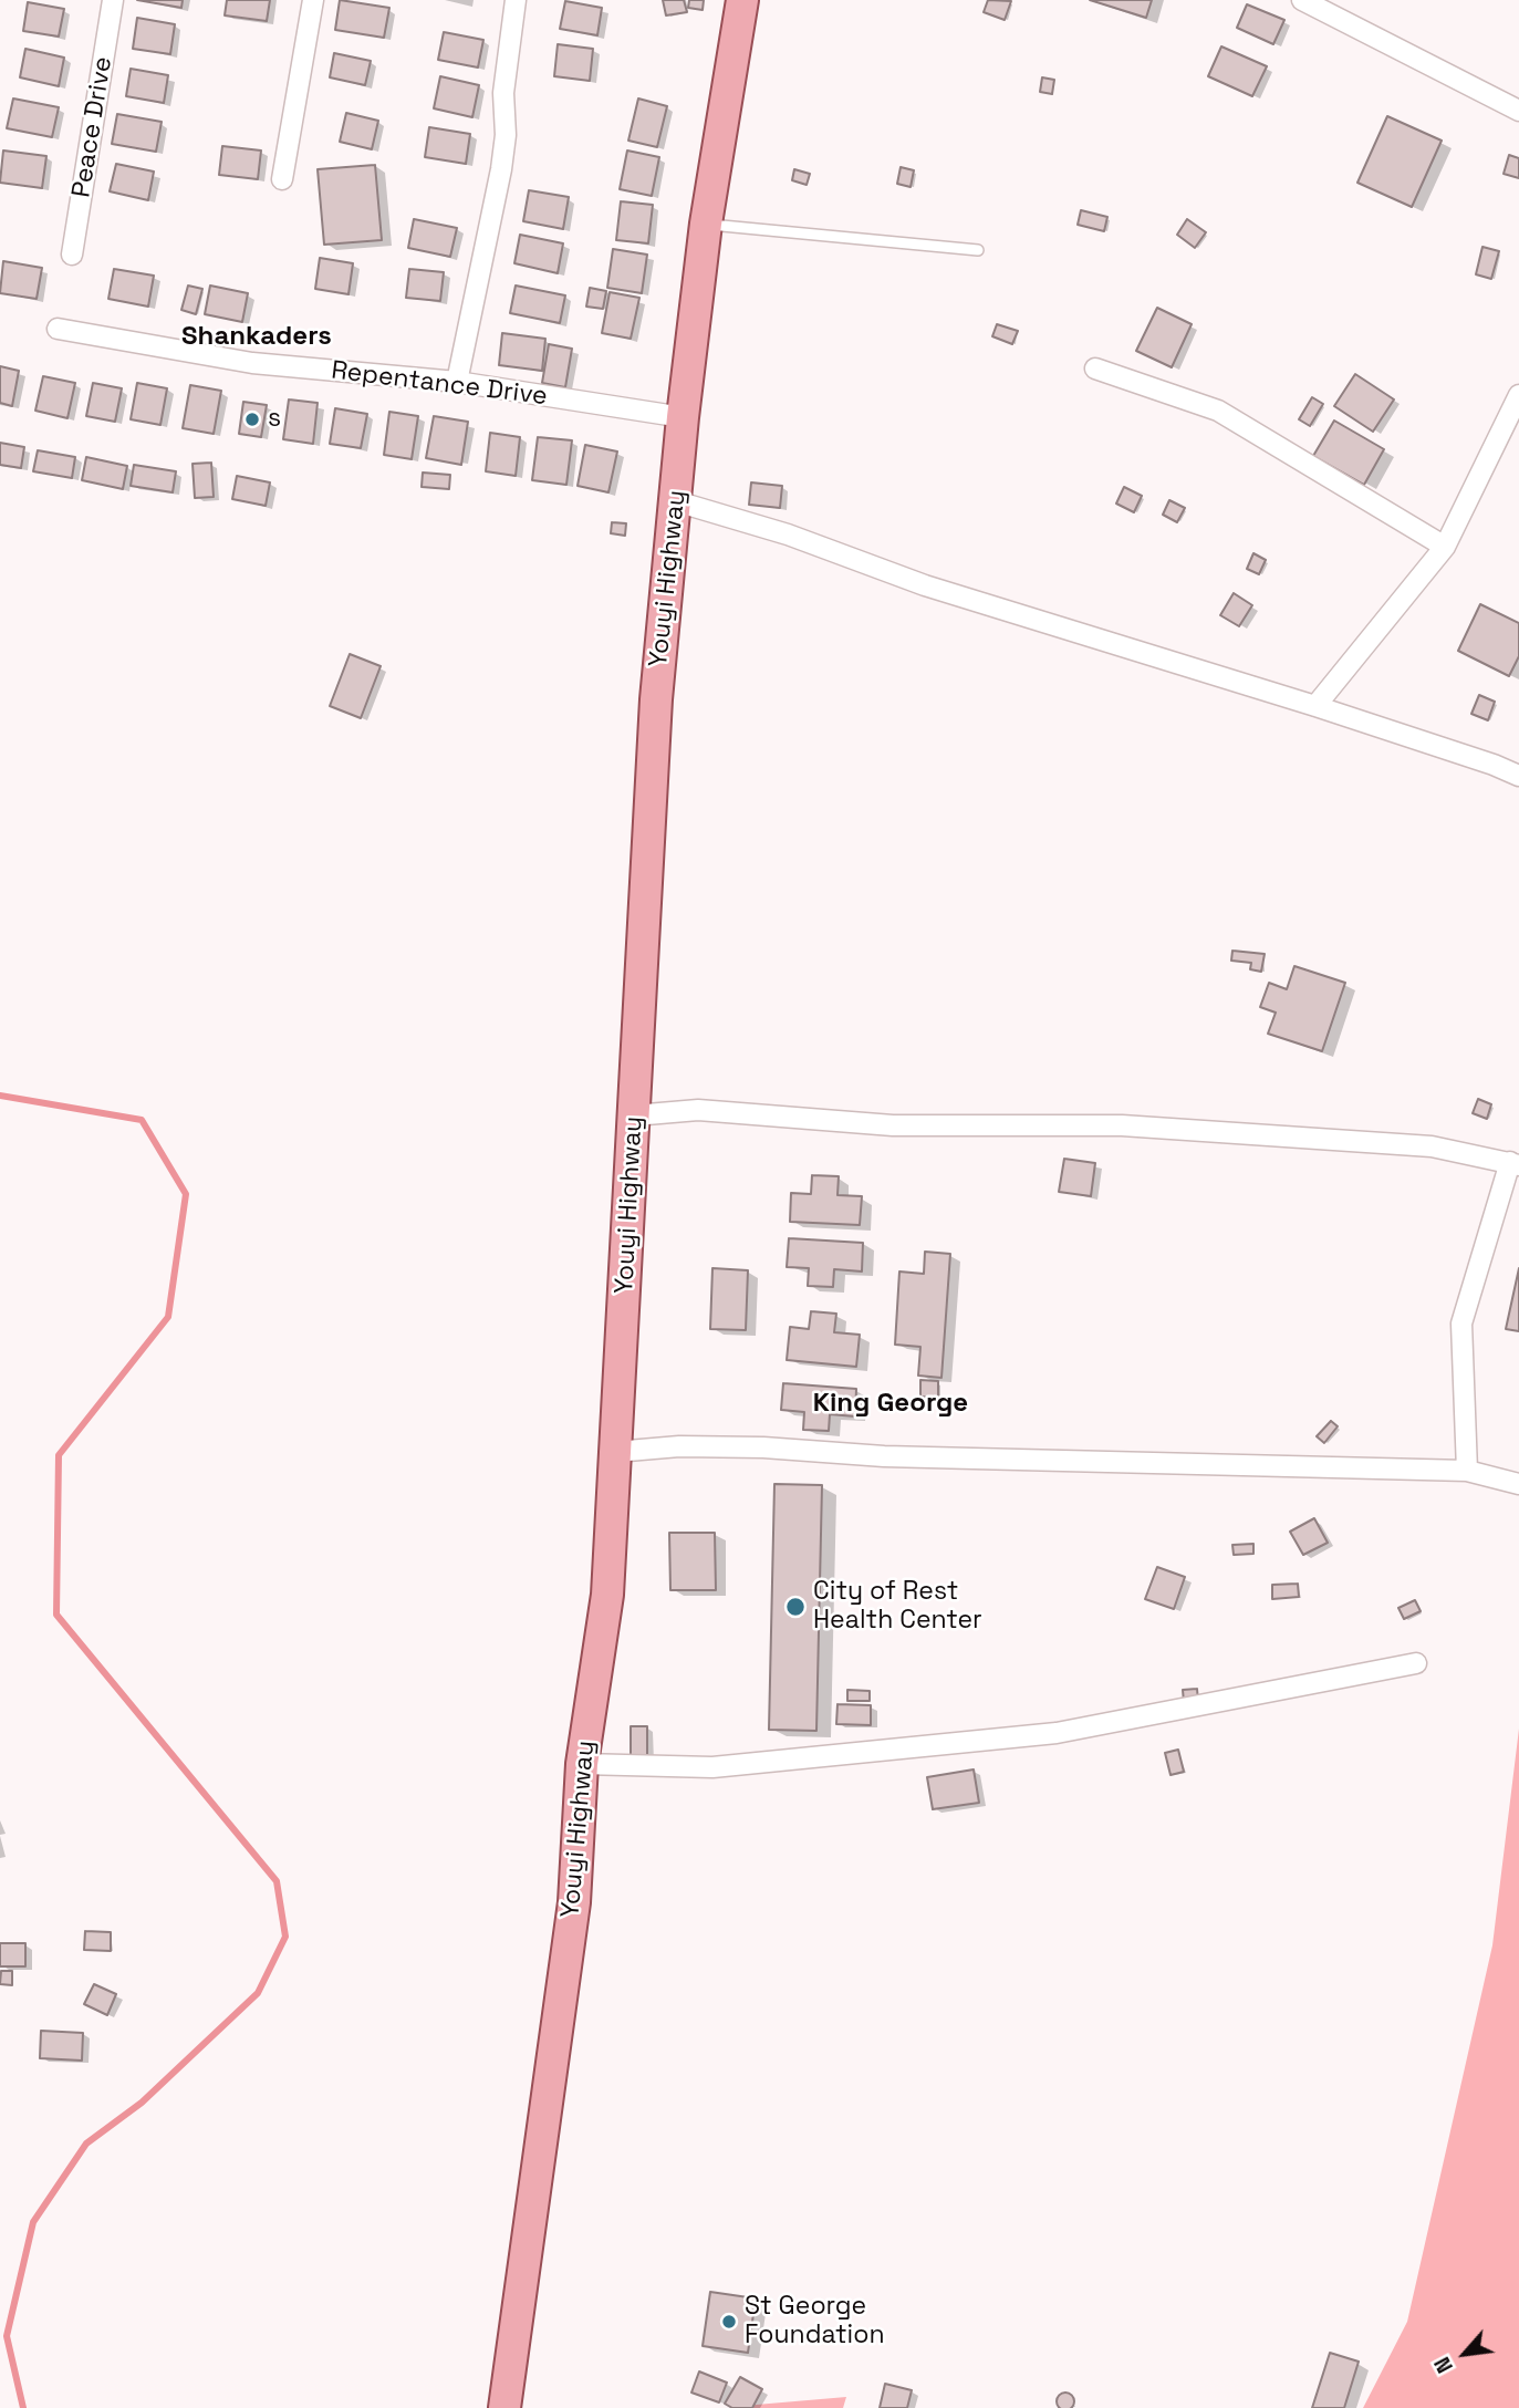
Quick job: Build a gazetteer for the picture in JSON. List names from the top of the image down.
{
  "streets": {
    "main road": ["Youyi Highway"],
    "street": ["Peace Drive", "Repentance Drive"]
  },
  "crossings": [
    ["Repentance Drive", "Youyi Highway"]
  ],
  "districts": ["Shankaders", "King George"],
  "places": ["s", "City of Rest Health Center", "St George Foundation"],
  "north": "bottom left"
}
